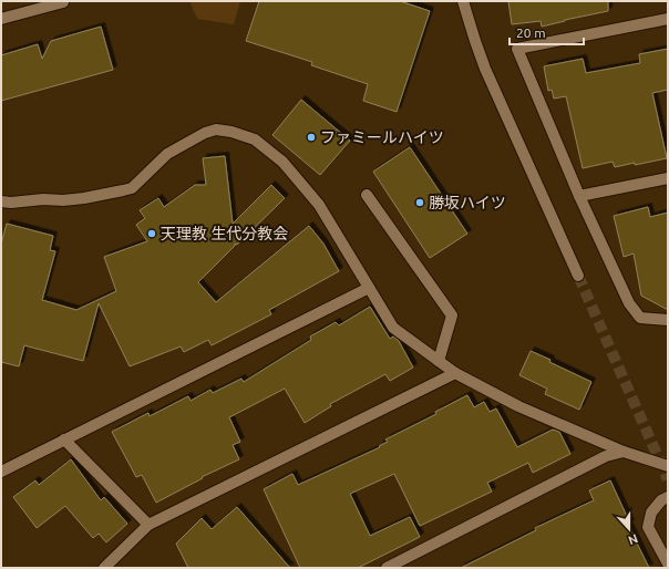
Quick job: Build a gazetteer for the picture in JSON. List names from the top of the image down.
{
  "places": ["ファミールハイツ", "勝坂ハイツ", "天理教 生代分教会"],
  "scale_bar": "20 m",
  "north": "bottom"
}
